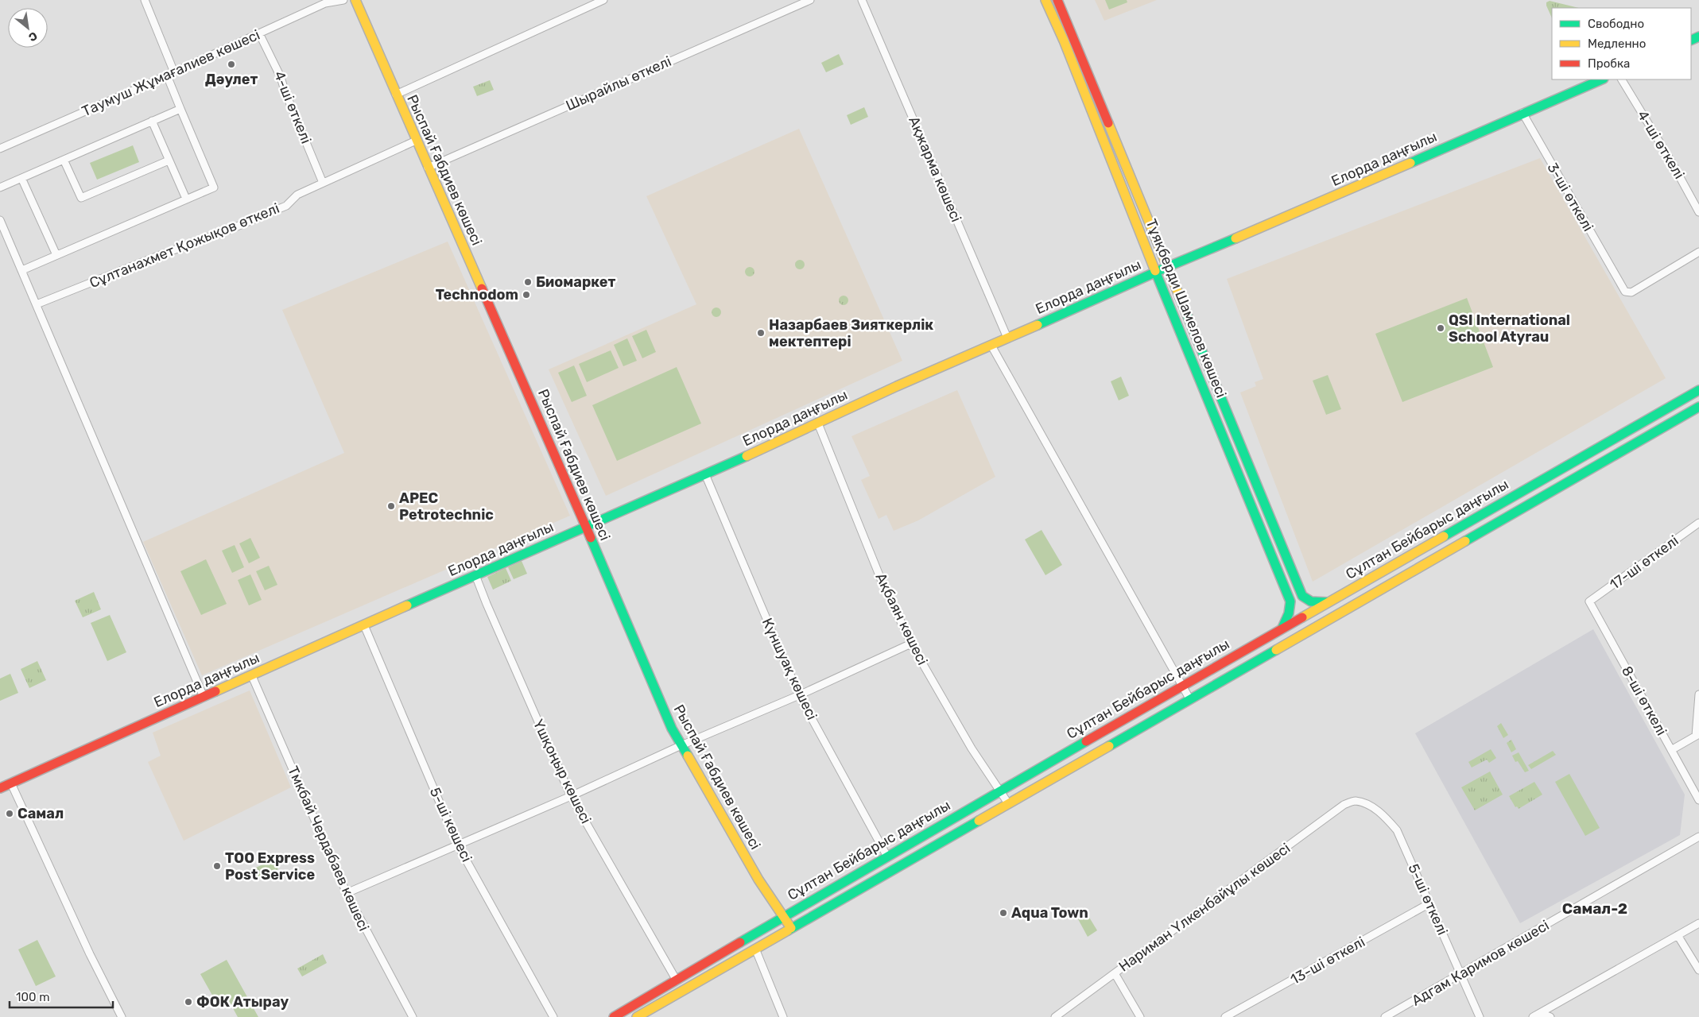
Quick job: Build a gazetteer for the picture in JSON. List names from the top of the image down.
{
  "streets": {
    "street": [
      "Таумуш Жұмағалиев көшесі",
      "Шырайлы өткелі",
      "4-ші өткелі",
      "Елорда даңғылы",
      "Ақжарма көшесі",
      "Рыспай Ғабдиев көшесі",
      "3-ші өткелі",
      "Сұлтанахмет Қожықов өткелі",
      "Тұяқберди Шамелов көшесі",
      "Сұлтан Бейбарыс даңғылы",
      "17-ші өткелі",
      "Ақбаян көшесі",
      "Күншуақ көшесі",
      "8-ші өткелі",
      "Үшқоңыр көшесі",
      "5-ші көшесі",
      "Тмкбай Чердабаев көшесі",
      "5-ші өткелі",
      "Нариман Үлкенбайұлы көшесі",
      "13-ші өткелі",
      "Адгам Каримов көшесі"
    ]
  },
  "crossings": [
    ["Таумуш Жұмағалиев көшесі", "4-ші өткелі"],
    ["Шырайлы өткелі", "Рыспай Ғабдиев көшесі"],
    ["4-ші өткелі", "Сұлтанахмет Қожықов өткелі"],
    ["Елорда даңғылы", "Ақжарма көшесі"],
    ["Елорда даңғылы", "Рыспай Ғабдиев көшесі"],
    ["Елорда даңғылы", "3-ші өткелі"],
    ["Елорда даңғылы", "Тұяқберди Шамелов көшесі"],
    ["Елорда даңғылы", "Ақбаян көшесі"],
    ["Елорда даңғылы", "Күншуақ көшесі"],
    ["Елорда даңғылы", "Үшқоңыр көшесі"],
    ["Елорда даңғылы", "5-ші көшесі"],
    ["Елорда даңғылы", "Тмкбай Чердабаев көшесі"],
    ["Рыспай Ғабдиев көшесі", "Сұлтанахмет Қожықов өткелі"],
    ["Рыспай Ғабдиев көшесі", "Сұлтан Бейбарыс даңғылы"],
    ["Тұяқберди Шамелов көшесі", "Сұлтан Бейбарыс даңғылы"],
    ["Сұлтан Бейбарыс даңғылы", "Ақбаян көшесі"],
    ["Сұлтан Бейбарыс даңғылы", "Күншуақ көшесі"],
    ["Сұлтан Бейбарыс даңғылы", "Үшқоңыр көшесі"],
    ["17-ші өткелі", "8-ші өткелі"],
    ["5-ші өткелі", "Нариман Үлкенбайұлы көшесі"],
    ["5-ші өткелі", "13-ші өткелі"],
    ["5-ші өткелі", "Адгам Каримов көшесі"]
  ],
  "districts": ["Самал-2"],
  "places": [
    "Дәулет",
    "Биомаркет",
    "Technodom",
    "QSI International School Atyrau",
    "Назарбаев Зияткерлік мектептері",
    "APEC Petrotechnic",
    "Самал",
    "ТОО Express Post Service",
    "Aqua Town",
    "ФОК Атырау"
  ],
  "legend": ["Свободно", "Медленно", "Пробка"],
  "scale_bar": "100 m",
  "north": "bottom right"
}
